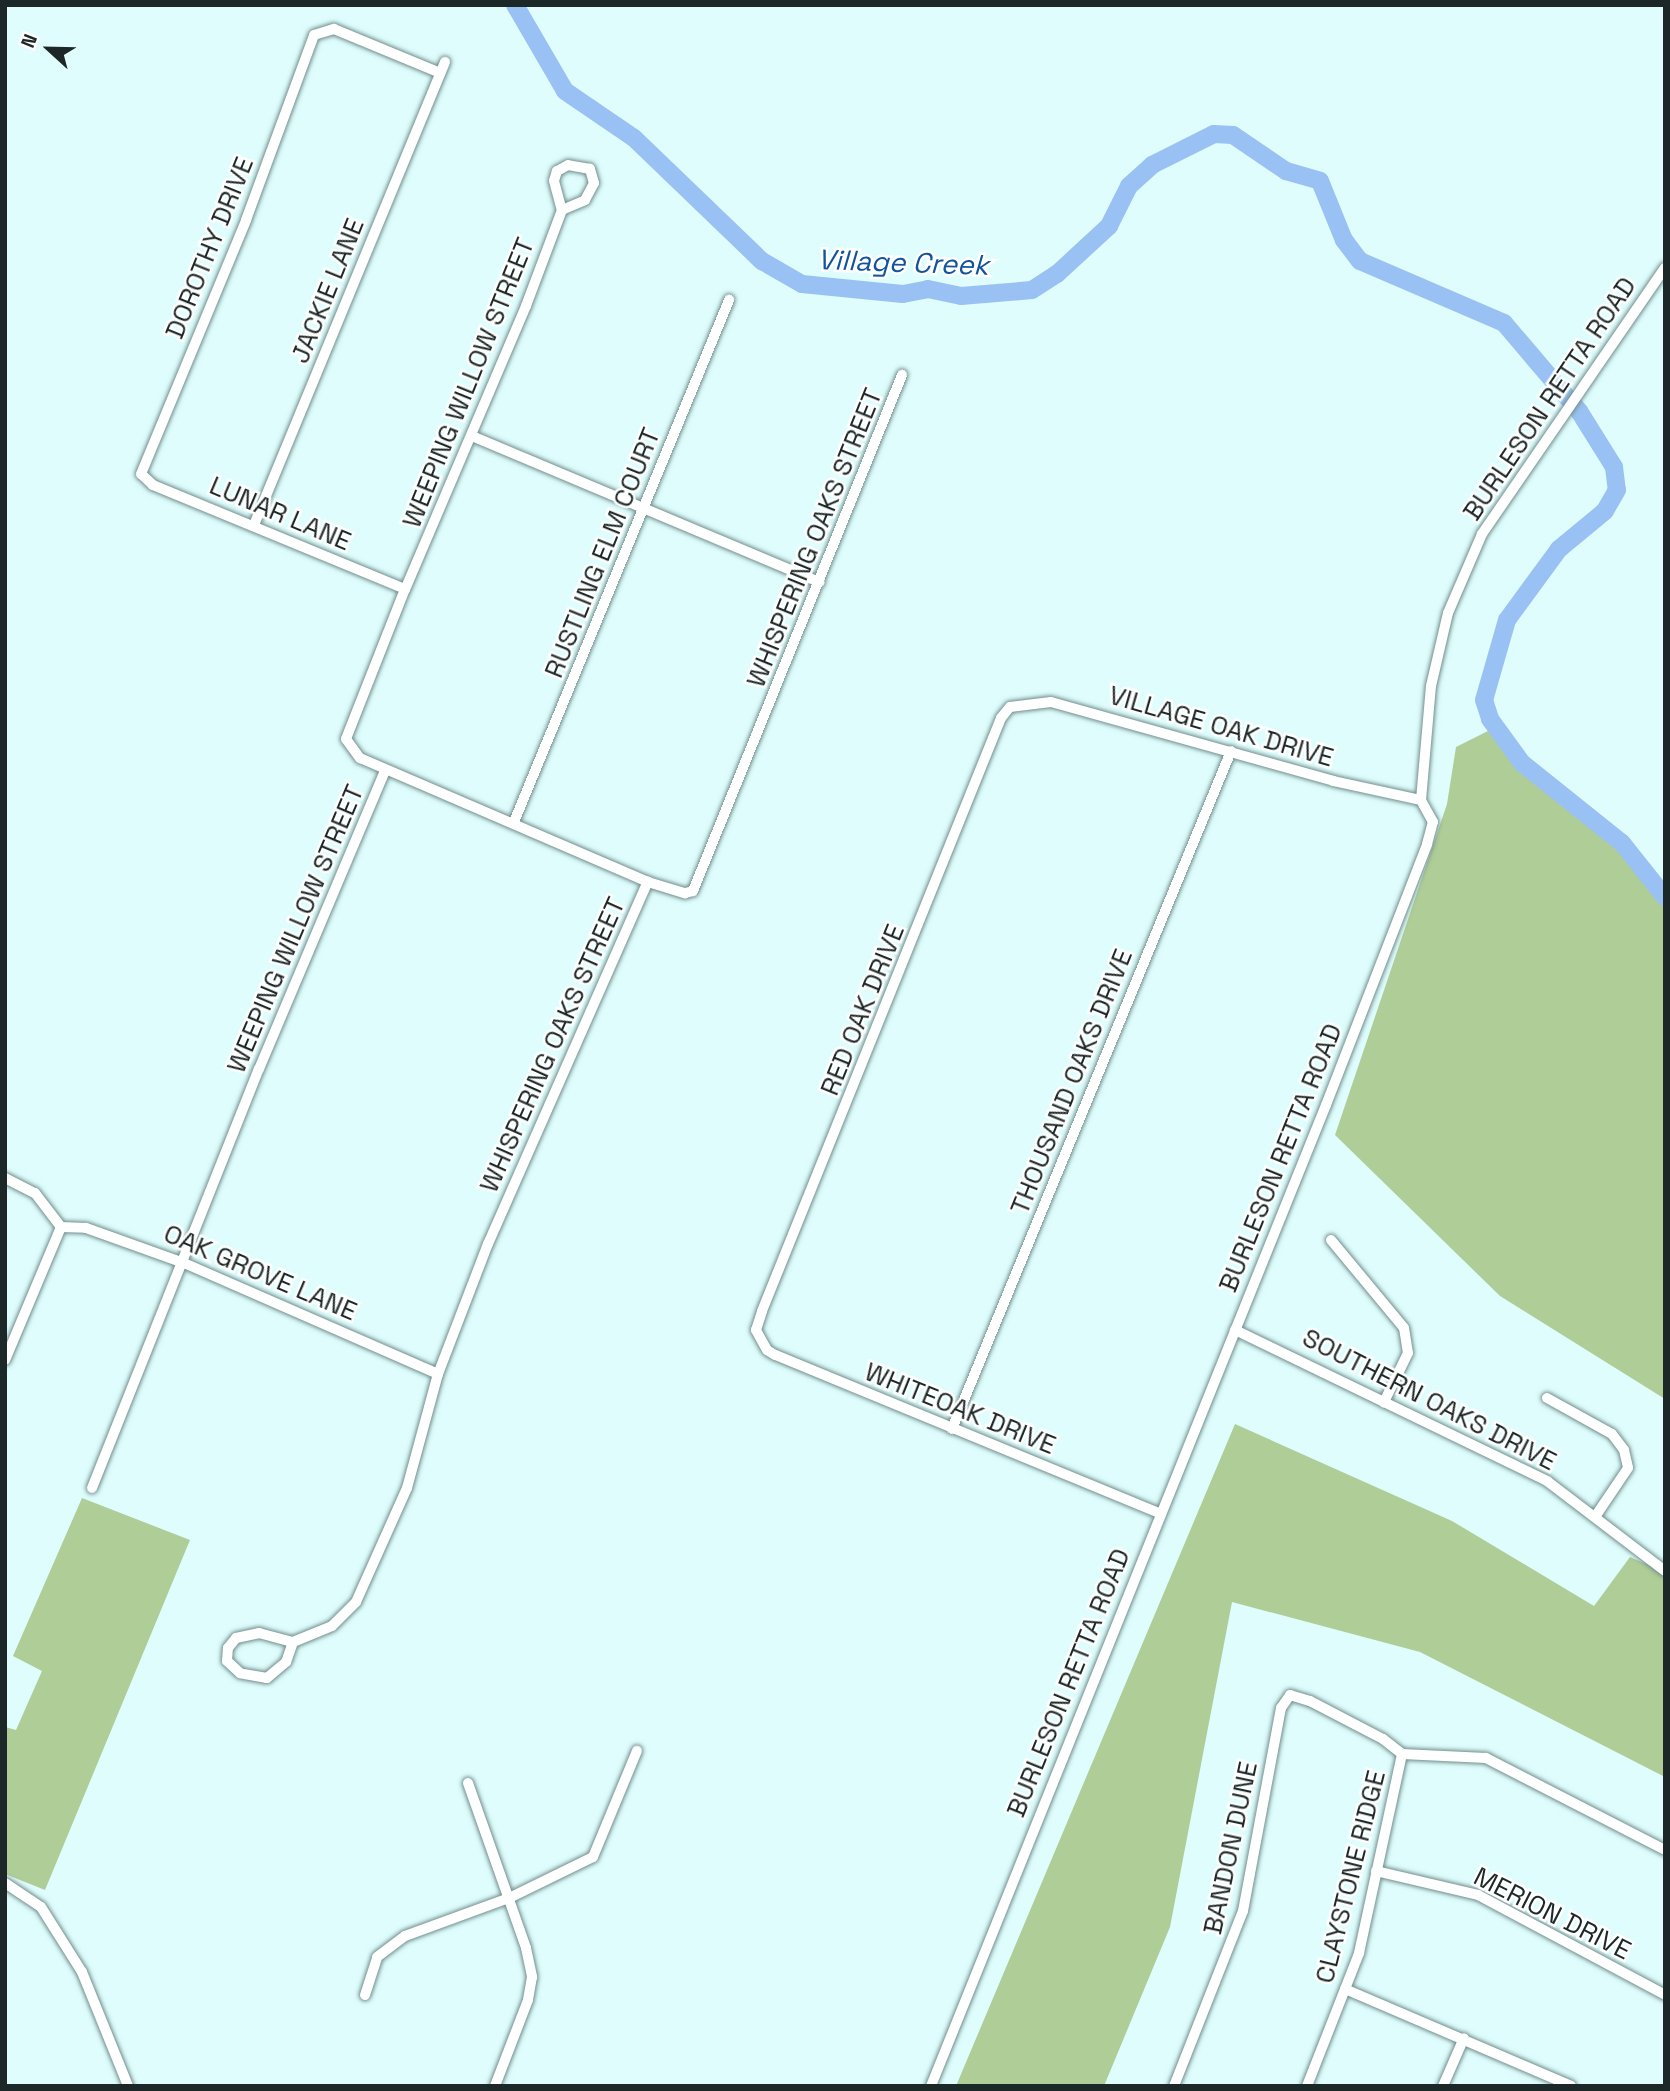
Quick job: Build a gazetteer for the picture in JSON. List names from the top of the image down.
{
  "streets": {
    "street": [
      "DOROTHY DRIVE",
      "JACKIE LANE",
      "WEEPING WILLOW STREET",
      "BURLESON RETTA ROAD",
      "LUNAR LANE",
      "WHISPERING OAKS STREET",
      "RUSTLING ELM COURT",
      "VILLAGE OAK DRIVE",
      "RED OAK DRIVE",
      "THOUSAND OAKS DRIVE",
      "OAK GROVE LANE",
      "SOUTHERN OAKS DRIVE",
      "WHITEOAK DRIVE",
      "BANDON DUNE",
      "CLAYSTONE RIDGE",
      "MERION DRIVE"
    ]
  },
  "crossings": [
    ["DOROTHY DRIVE", "JACKIE LANE"],
    ["DOROTHY DRIVE", "LUNAR LANE"],
    ["JACKIE LANE", "LUNAR LANE"],
    ["WEEPING WILLOW STREET", "LUNAR LANE"],
    ["WEEPING WILLOW STREET", "OAK GROVE LANE"],
    ["BURLESON RETTA ROAD", "VILLAGE OAK DRIVE"],
    ["BURLESON RETTA ROAD", "SOUTHERN OAKS DRIVE"],
    ["BURLESON RETTA ROAD", "WHITEOAK DRIVE"],
    ["WHISPERING OAKS STREET", "OAK GROVE LANE"],
    ["VILLAGE OAK DRIVE", "RED OAK DRIVE"],
    ["VILLAGE OAK DRIVE", "THOUSAND OAKS DRIVE"],
    ["RED OAK DRIVE", "WHITEOAK DRIVE"],
    ["THOUSAND OAKS DRIVE", "WHITEOAK DRIVE"],
    ["BANDON DUNE", "CLAYSTONE RIDGE"],
    ["CLAYSTONE RIDGE", "MERION DRIVE"]
  ],
  "water": ["Village Creek"],
  "north": "left"
}
